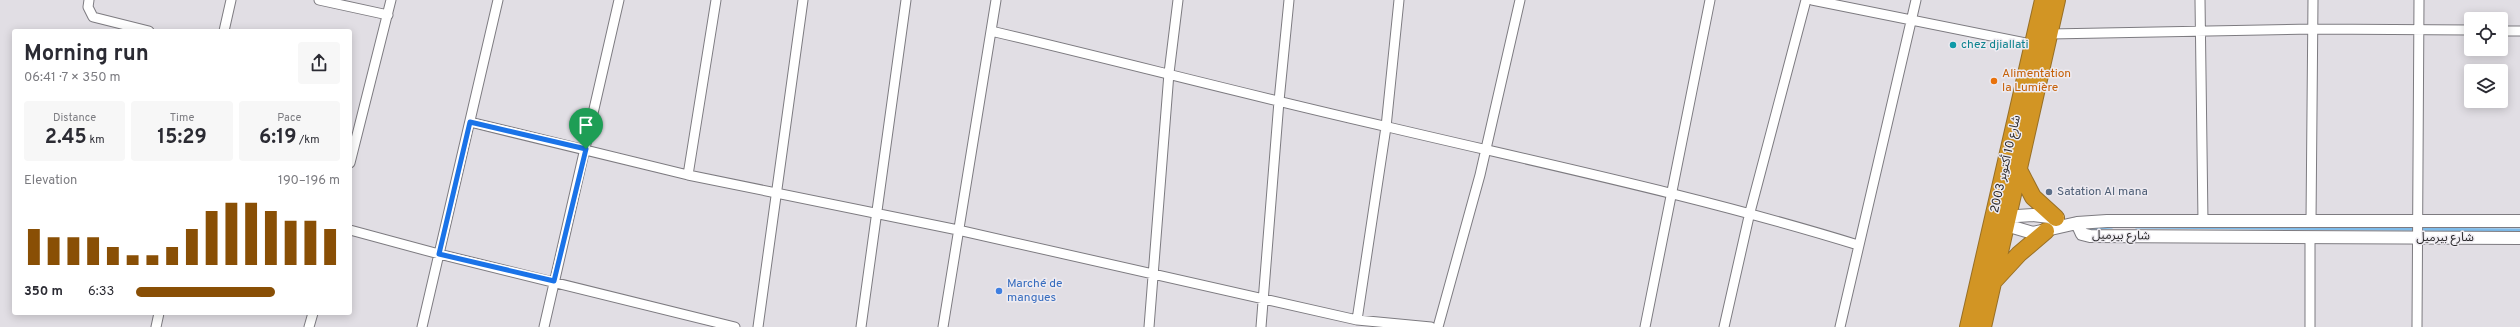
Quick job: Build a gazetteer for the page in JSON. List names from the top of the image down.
{
  "streets": {
    "highway": ["شارع 10 أكتوبر 2003"],
    "street": ["شارع بيرميل"]
  },
  "places": [
    "chez djiallati",
    "Alimentation la Lumière",
    "Satation Al mana",
    "Marché de mangues"
  ],
  "page": {
    "heading": ["Morning run", "06:41 · 7 × 350 m"],
    "stats": [
      ["Distance", "2.45 km"],
      ["Time", "15:29"],
      ["Pace", "6:19 /km"]
    ],
    "chart": ["Elevation", "190–196 m"],
    "list": [
      {
        "name": "350 m",
        "note": "6:33"
      }
    ]
  }
}
